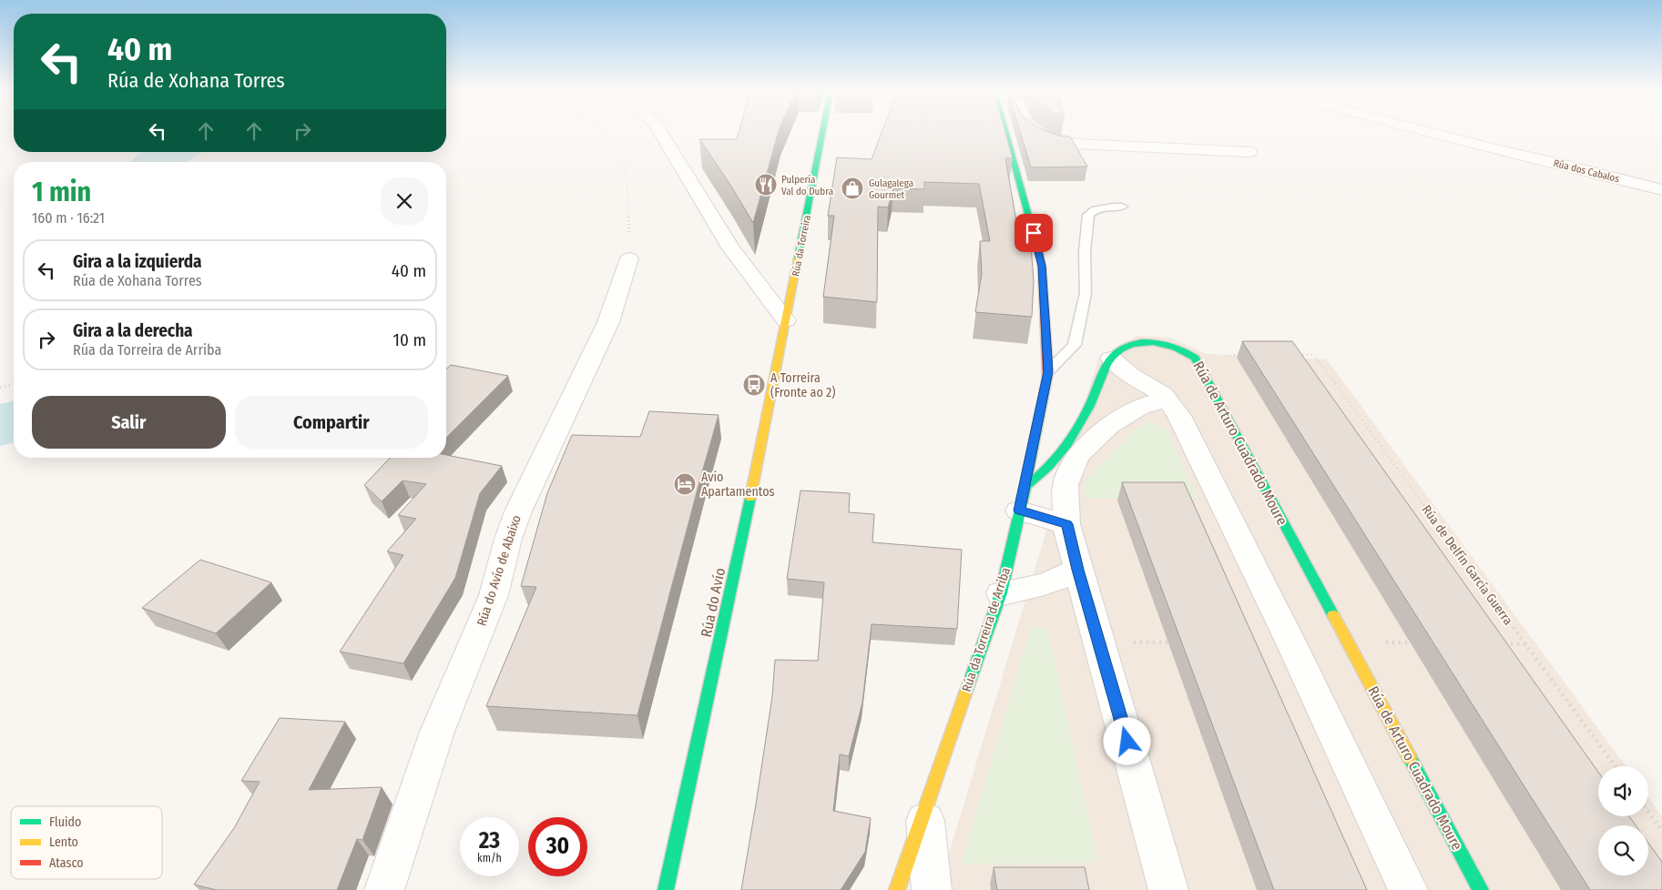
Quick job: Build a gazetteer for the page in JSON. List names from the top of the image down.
{
  "streets": {
    "street": [
      "Rúa dos Cabalos",
      "Rúa da Torreira",
      "Rúa de Arturo Cuadrado Moure",
      "Rúa do Avío de Abaixo",
      "Rúa do Avío",
      "Rúa da Torreira de Arriba"
    ],
    "path": ["Rúa de Delfín García Guerra"]
  },
  "crossings": [
    ["Rúa da Torreira", "Rúa do Avío"]
  ],
  "places": {
    "restaurant": ["Pulpería Val do Dubra"],
    "shop": ["Gulagalega Gourmet"],
    "bus stop": ["A Torreira (Fronte ao 2)"],
    "hotel": ["Avío Apartamentos"]
  },
  "legend": ["Fluido", "Lento", "Atasco"],
  "page": {
    "turn": ["40 m", "Rúa de Xohana Torres"],
    "heading": ["1 min", "160 m · 16:21"],
    "list": [
      {
        "name": "Gira a la izquierda",
        "note": "Rúa de Xohana Torres",
        "value": "40 m"
      },
      {
        "name": "Gira a la derecha",
        "note": "Rúa da Torreira de Arriba",
        "value": "10 m"
      }
    ],
    "buttons": ["Salir", "Compartir"],
    "speed": "23 km/h",
    "limit": "30"
  }
}
